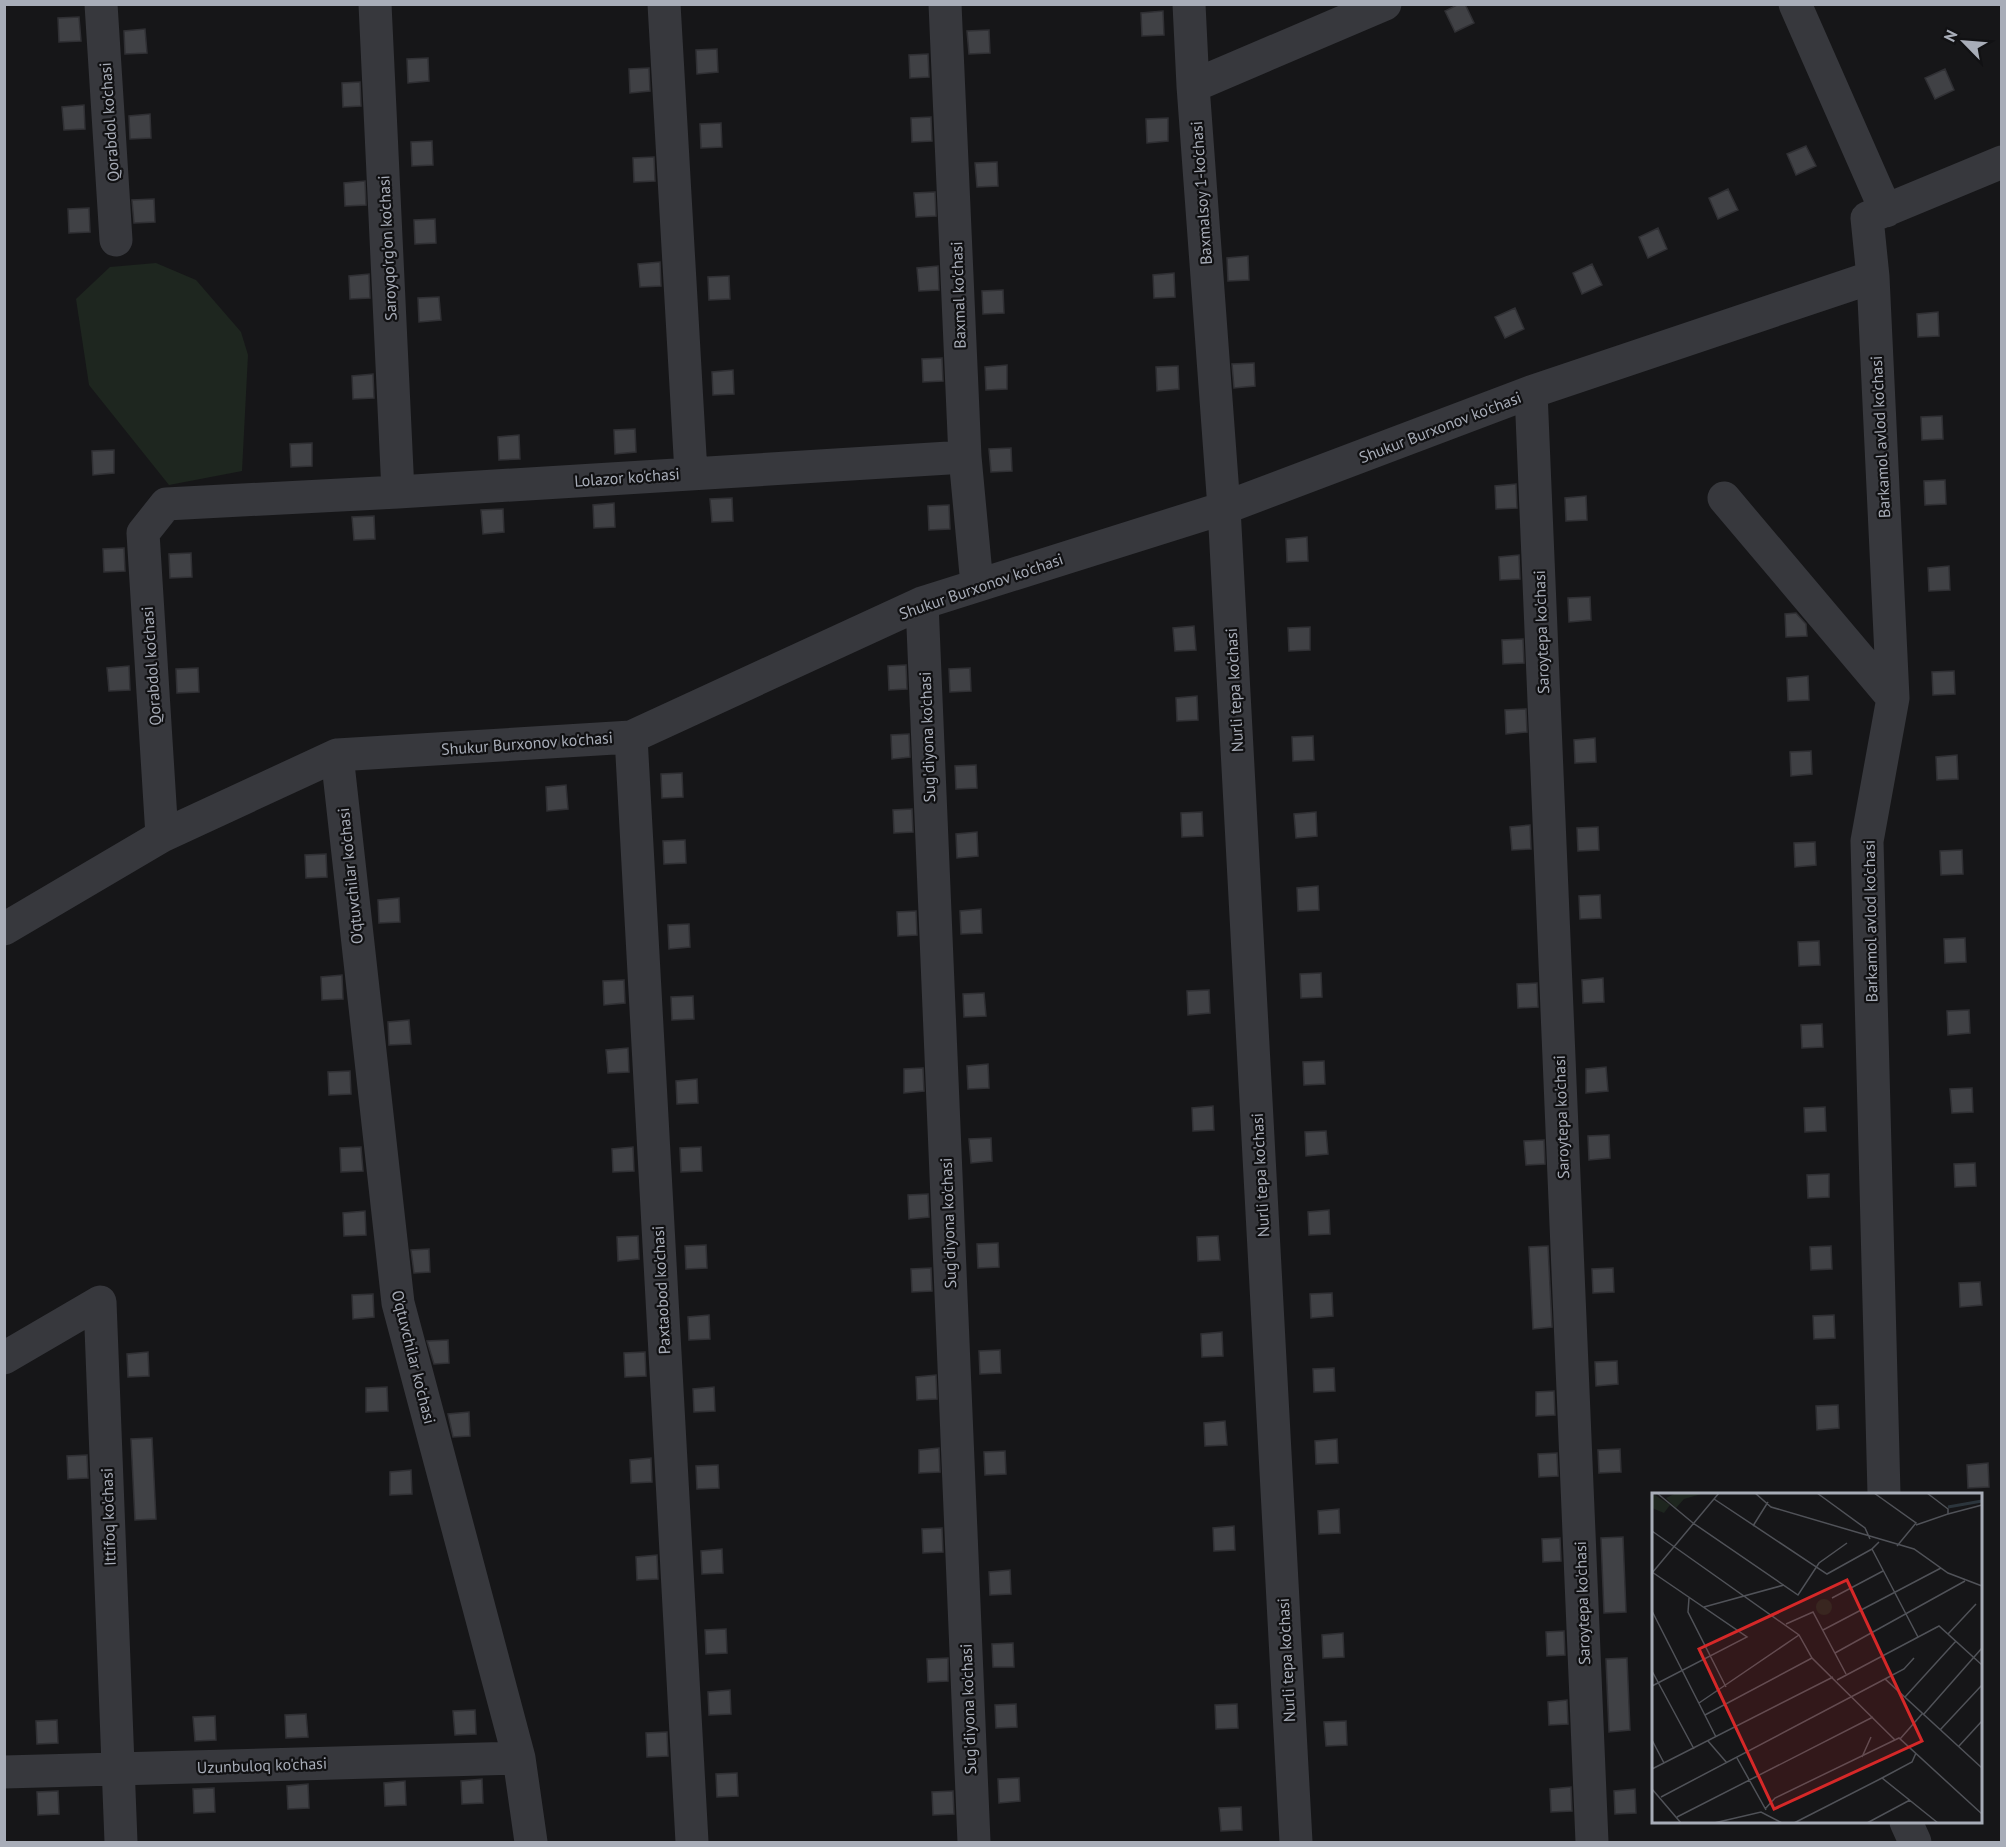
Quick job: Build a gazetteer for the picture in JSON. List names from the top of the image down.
{
  "streets": {
    "street": [
      "Qorabdol ko'chasi",
      "Baxmalsoy 1-ko'chasi",
      "Saroyqo'rg'on ko'chasi",
      "Baxmal ko'chasi",
      "Shukur Burxonov ko'chasi",
      "Barkamol avlod ko'chasi",
      "Lolazor ko'chasi",
      "Saroytepa ko'chasi",
      "Nurli tepa ko'chasi",
      "Sug'diyona ko'chasi",
      "O'qtuvchilar ko'chasi",
      "Paxtaobod ko'chasi",
      "Ittifoq ko'chasi",
      "Uzunbuloq ko'chasi"
    ]
  },
  "crossings": [
    ["Qorabdol ko'chasi", "Shukur Burxonov ko'chasi"],
    ["Qorabdol ko'chasi", "Lolazor ko'chasi"],
    ["Baxmalsoy 1-ko'chasi", "Shukur Burxonov ko'chasi"],
    ["Baxmalsoy 1-ko'chasi", "Nurli tepa ko'chasi"],
    ["Saroyqo'rg'on ko'chasi", "Lolazor ko'chasi"],
    ["Baxmal ko'chasi", "Shukur Burxonov ko'chasi"],
    ["Shukur Burxonov ko'chasi", "Barkamol avlod ko'chasi"],
    ["Shukur Burxonov ko'chasi", "Saroytepa ko'chasi"],
    ["Shukur Burxonov ko'chasi", "Nurli tepa ko'chasi"],
    ["Shukur Burxonov ko'chasi", "Sug'diyona ko'chasi"],
    ["Shukur Burxonov ko'chasi", "O'qtuvchilar ko'chasi"],
    ["Shukur Burxonov ko'chasi", "Paxtaobod ko'chasi"],
    ["O'qtuvchilar ko'chasi", "Uzunbuloq ko'chasi"],
    ["Ittifoq ko'chasi", "Uzunbuloq ko'chasi"]
  ],
  "north": "top left"
}
